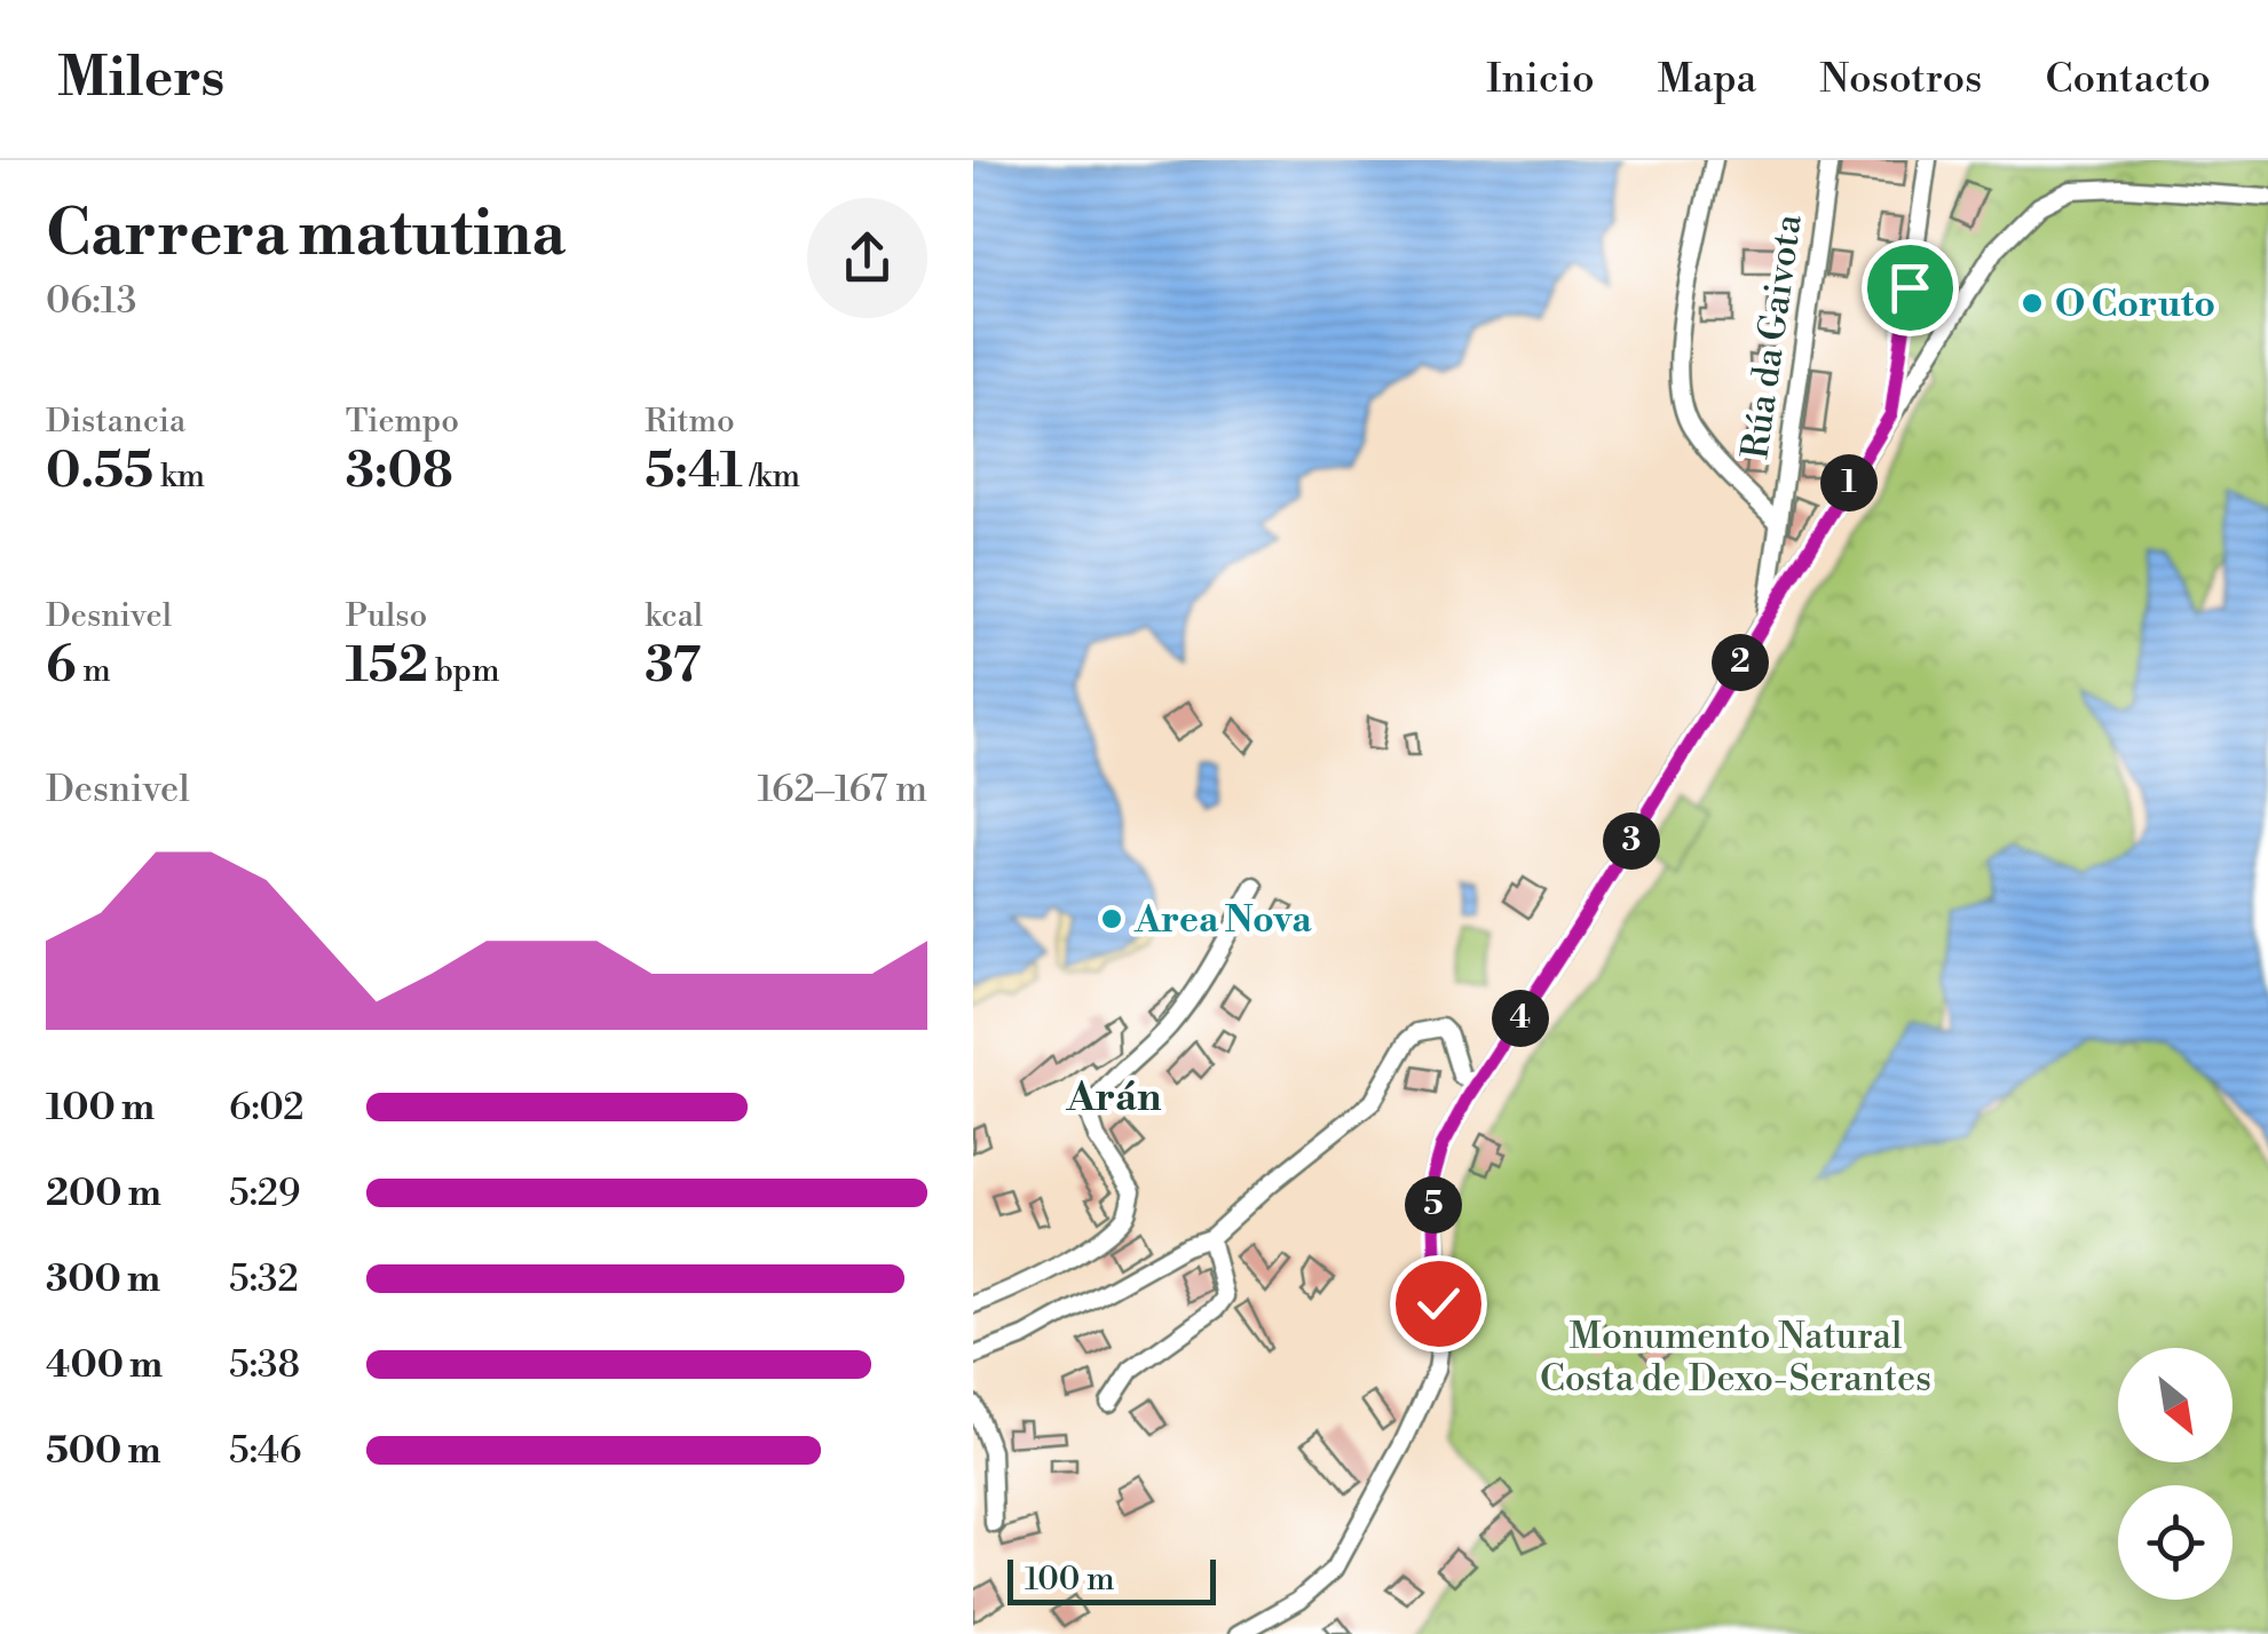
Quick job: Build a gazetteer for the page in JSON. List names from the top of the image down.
{
  "streets": {
    "street": ["Rúa da Gaivota"]
  },
  "districts": ["Arán"],
  "parks": ["Monumento Natural Costa de Dexo-Serantes"],
  "places": ["O Coruto", "Area Nova"],
  "scale_bar": "100 m",
  "north": "bottom right",
  "page": {
    "header": "Milers",
    "nav": [
      "Inicio",
      "Mapa",
      "Nosotros",
      "Contacto"
    ],
    "heading": ["Carrera matutina", "06:13"],
    "stats": [
      ["Distancia", "0.55 km"],
      ["Tiempo", "3:08"],
      ["Ritmo", "5:41 /km"],
      ["Desnivel", "6 m"],
      ["Pulso", "152 bpm"],
      ["kcal", "37"]
    ],
    "pins": [
      "1",
      "2",
      "3",
      "4",
      "5"
    ],
    "chart": ["Desnivel", "162–167 m"],
    "list": [
      {
        "name": "100 m",
        "note": "6:02"
      },
      {
        "name": "200 m",
        "note": "5:29"
      },
      {
        "name": "300 m",
        "note": "5:32"
      },
      {
        "name": "400 m",
        "note": "5:38"
      },
      {
        "name": "500 m",
        "note": "5:46"
      }
    ],
    "scale": "100 m"
  }
}
